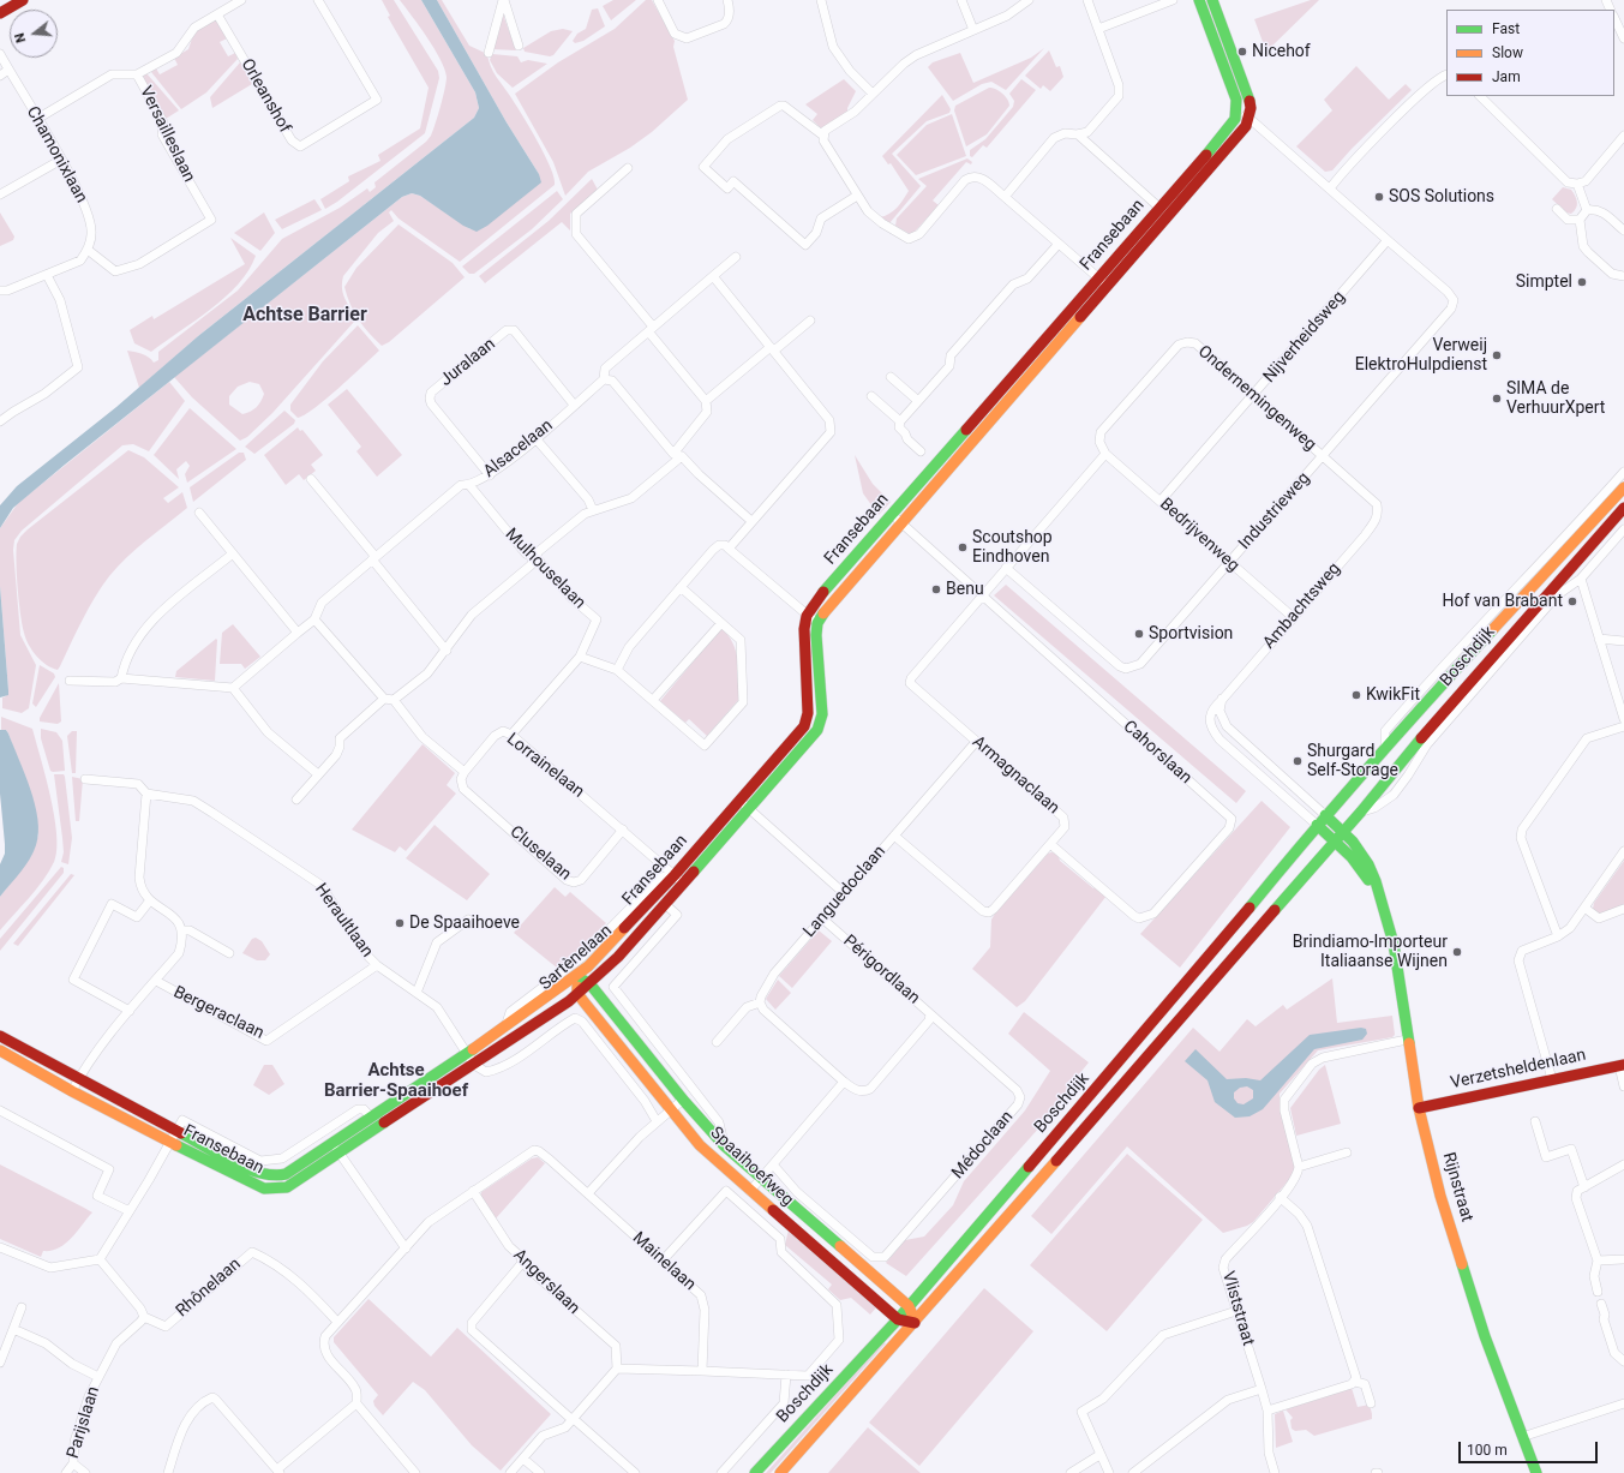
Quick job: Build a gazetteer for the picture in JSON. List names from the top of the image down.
{
  "streets": {
    "street": [
      "Orleanshof",
      "Versailleslaan",
      "Chamonixlaan",
      "Fransebaan",
      "Nijverheidsweg",
      "Juralaan",
      "Ondernemingenweg",
      "Alsacelaan",
      "Industrieweg",
      "Bedrijvenweg",
      "Mulhouselaan",
      "Ambachtsweg",
      "Boschdijk",
      "Cahorslaan",
      "Lorrainelaan",
      "Armagnaclaan",
      "Cluselaan",
      "Languedoclaan",
      "Heraultlaan",
      "Sartènelaan",
      "Périgordlaan",
      "Bergeraclaan",
      "Verzetsheldenlaan",
      "Médoclaan",
      "Spaaihoefweg",
      "Rijnstraat",
      "Mainelaan",
      "Angerslaan",
      "Rhônelaan",
      "Vliststraat",
      "Parijslaan"
    ]
  },
  "crossings": [
    ["Versailleslaan", "Chamonixlaan"],
    ["Fransebaan", "Cahorslaan"],
    ["Fransebaan", "Lorrainelaan"],
    ["Fransebaan", "Heraultlaan"],
    ["Fransebaan", "Sartènelaan"],
    ["Fransebaan", "Spaaihoefweg"],
    ["Nijverheidsweg", "Ondernemingenweg"],
    ["Nijverheidsweg", "Industrieweg"],
    ["Nijverheidsweg", "Bedrijvenweg"],
    ["Juralaan", "Alsacelaan"],
    ["Ondernemingenweg", "Industrieweg"],
    ["Ondernemingenweg", "Bedrijvenweg"],
    ["Ondernemingenweg", "Ambachtsweg"],
    ["Alsacelaan", "Mulhouselaan"],
    ["Industrieweg", "Bedrijvenweg"],
    ["Bedrijvenweg", "Ambachtsweg"],
    ["Ambachtsweg", "Boschdijk"],
    ["Ambachtsweg", "Rijnstraat"],
    ["Boschdijk", "Spaaihoefweg"],
    ["Boschdijk", "Rijnstraat"],
    ["Cahorslaan", "Armagnaclaan"],
    ["Lorrainelaan", "Cluselaan"],
    ["Lorrainelaan", "Sartènelaan"],
    ["Armagnaclaan", "Languedoclaan"],
    ["Languedoclaan", "Périgordlaan"],
    ["Heraultlaan", "Bergeraclaan"],
    ["Périgordlaan", "Médoclaan"],
    ["Verzetsheldenlaan", "Rijnstraat"],
    ["Médoclaan", "Spaaihoefweg"],
    ["Mainelaan", "Angerslaan"],
    ["Mainelaan", "Rhônelaan"],
    ["Rhônelaan", "Parijslaan"]
  ],
  "districts": ["Achtse Barrier", "Achtse Barrier-Spaaihoef"],
  "places": [
    "Nicehof",
    "SOS Solutions",
    "Simptel",
    "Verweij ElektroHulpdienst",
    "SIMA de VerhuurXpert",
    "Scoutshop Eindhoven",
    "Benu",
    "Hof van Brabant",
    "Sportvision",
    "KwikFit",
    "Shurgard Self-Storage",
    "De Spaaihoeve",
    "Brindiamo-Importeur Italiaanse Wijnen"
  ],
  "legend": ["Fast", "Slow", "Jam"],
  "scale_bar": "100 m",
  "north": "left"
}
